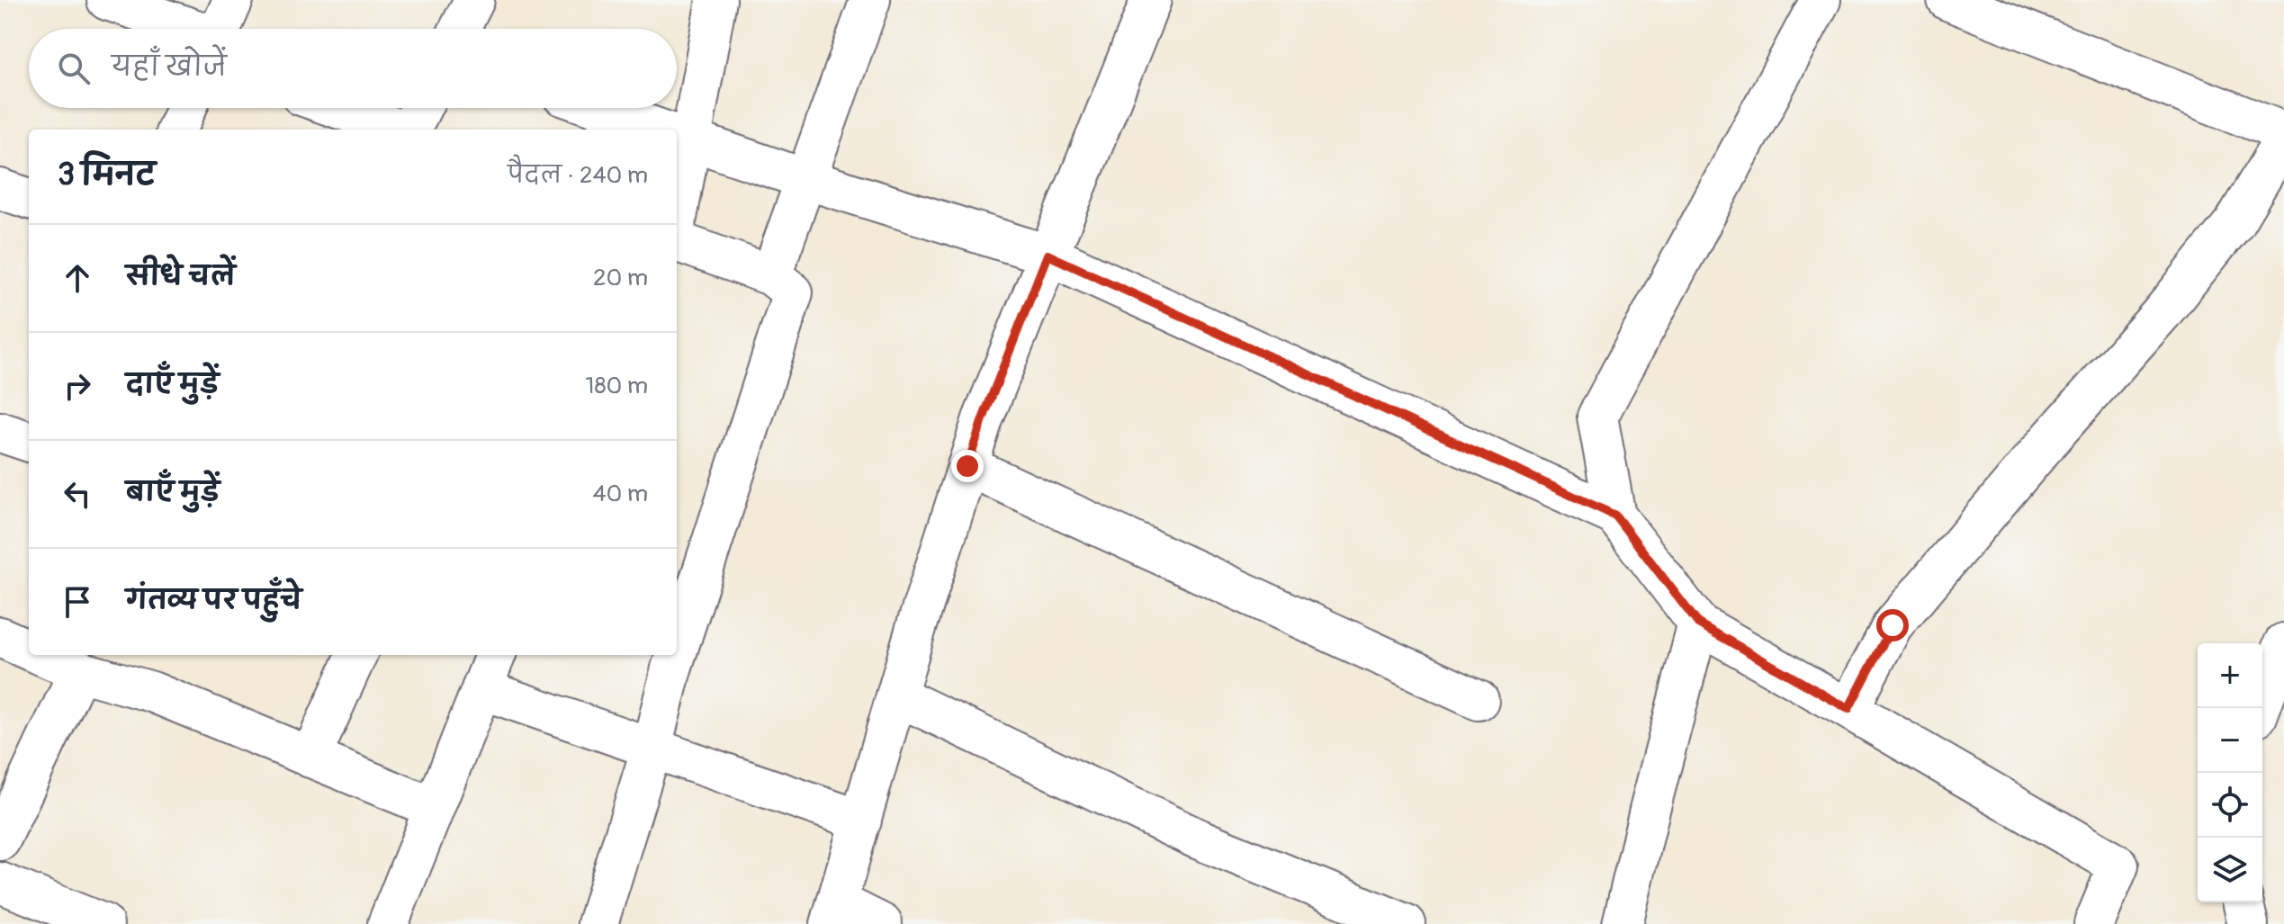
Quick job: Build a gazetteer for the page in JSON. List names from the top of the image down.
{
  "page": {
    "search": "यहाँ खोजें",
    "heading": ["3 मिनट", "पैदल · 240 m"],
    "list": [
      ["सीधे चलें", "20 m"],
      ["दाएँ मुड़ें", "180 m"],
      ["बाएँ मुड़ें", "40 m"],
      "गंतव्य पर पहुँचे"
    ],
    "map_buttons": ["+", "−"]
  }
}
